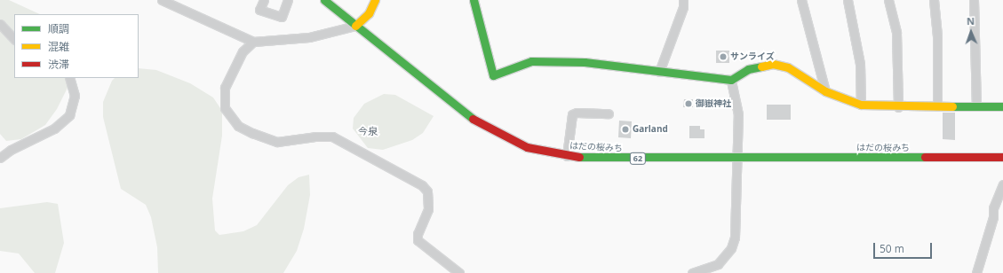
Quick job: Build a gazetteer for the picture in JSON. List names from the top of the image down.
{
  "streets": {
    "main road": ["はだの桜みち", "62"]
  },
  "districts": ["今泉"],
  "places": ["サンライズ", "御嶽神社", "Garland"],
  "legend": ["順調", "混雑", "渋滞"],
  "scale_bar": "50 m",
  "north": "top"
}
